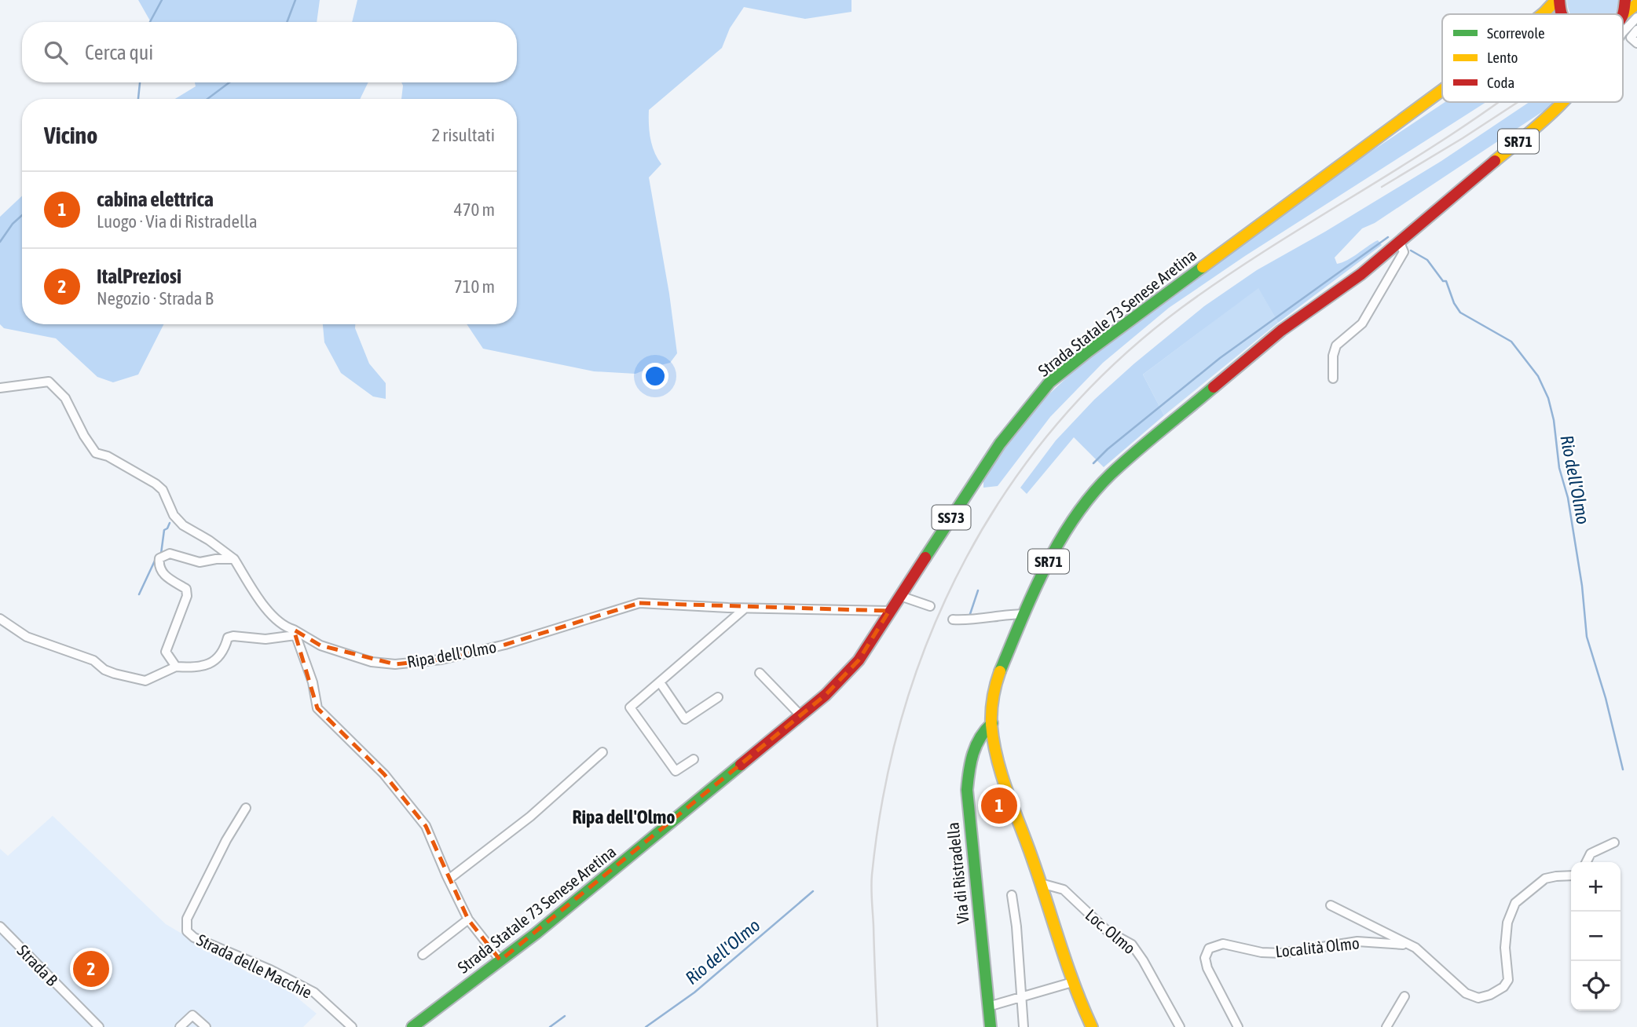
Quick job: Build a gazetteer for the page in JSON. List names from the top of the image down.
{
  "streets": {
    "main road": [
      "SR71",
      "Strada Statale 73 Senese Aretina",
      "SS73",
      "Via di Ristradella"
    ],
    "street": [
      "Ripa dell'Olmo",
      "Loc. Olmo",
      "Località Olmo",
      "Strada B",
      "Strada delle Macchie"
    ]
  },
  "crossings": [
    ["SR71", "Via di Ristradella"],
    ["SR71", "Loc. Olmo"],
    ["Strada Statale 73 Senese Aretina", "Ripa dell'Olmo"]
  ],
  "districts": ["Ripa dell'Olmo"],
  "water": ["Rio dell'Olmo"],
  "legend": ["Scorrevole", "Lento", "Coda"],
  "page": {
    "search": "Cerca qui",
    "heading": ["Vicino", "2 risultati"],
    "list": [
      {
        "mark": "1",
        "name": "cabina elettrica",
        "note": "Luogo · Via di Ristradella",
        "value": "470 m"
      },
      {
        "mark": "2",
        "name": "ItalPreziosi",
        "note": "Negozio · Strada B",
        "value": "710 m"
      }
    ],
    "pins": ["1", "2"],
    "map_buttons": ["+", "−"]
  }
}
